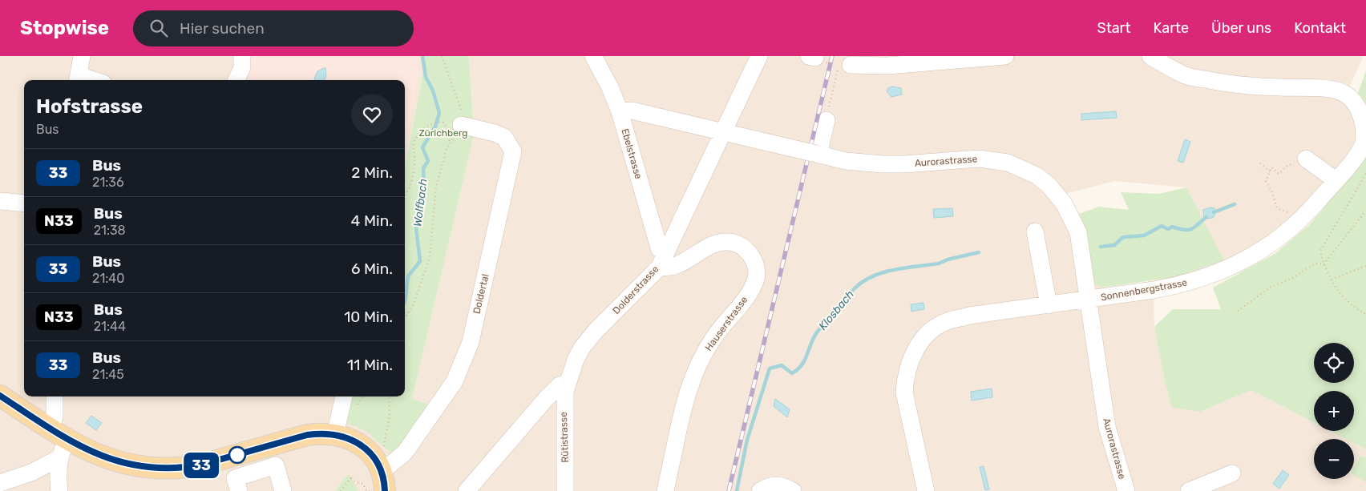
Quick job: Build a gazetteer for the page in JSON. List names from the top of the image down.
{
  "streets": {
    "street": [
      "Ebelstrasse",
      "Aurorastrasse",
      "Dolderstrasse",
      "Sonnenbergstrasse",
      "Doldertal",
      "Hauserstrasse",
      "Rütistrasse"
    ]
  },
  "crossings": [
    ["Ebelstrasse", "Aurorastrasse"],
    ["Ebelstrasse", "Dolderstrasse"],
    ["Ebelstrasse", "Hauserstrasse"],
    ["Aurorastrasse", "Dolderstrasse"],
    ["Aurorastrasse", "Sonnenbergstrasse"],
    ["Dolderstrasse", "Hauserstrasse"],
    ["Dolderstrasse", "Rütistrasse"]
  ],
  "water": ["Wolfbach", "Klosbach"],
  "parks": ["Zürichberg"],
  "lines": ["bus line 33"],
  "page": {
    "header": "Stopwise",
    "search": "Hier suchen",
    "nav": [
      "Start",
      "Karte",
      "Über uns",
      "Kontakt"
    ],
    "on_map": "33",
    "heading": ["Hofstrasse", "Bus"],
    "list": [
      {
        "mark": "33",
        "name": "Bus",
        "note": "21:36",
        "value": "2 Min."
      },
      {
        "mark": "N33",
        "name": "Bus",
        "note": "21:38",
        "value": "4 Min."
      },
      {
        "mark": "33",
        "name": "Bus",
        "note": "21:40",
        "value": "6 Min."
      },
      {
        "mark": "N33",
        "name": "Bus",
        "note": "21:44",
        "value": "10 Min."
      },
      {
        "mark": "33",
        "name": "Bus",
        "note": "21:45",
        "value": "11 Min."
      }
    ],
    "map_buttons": ["+", "−"]
  }
}
